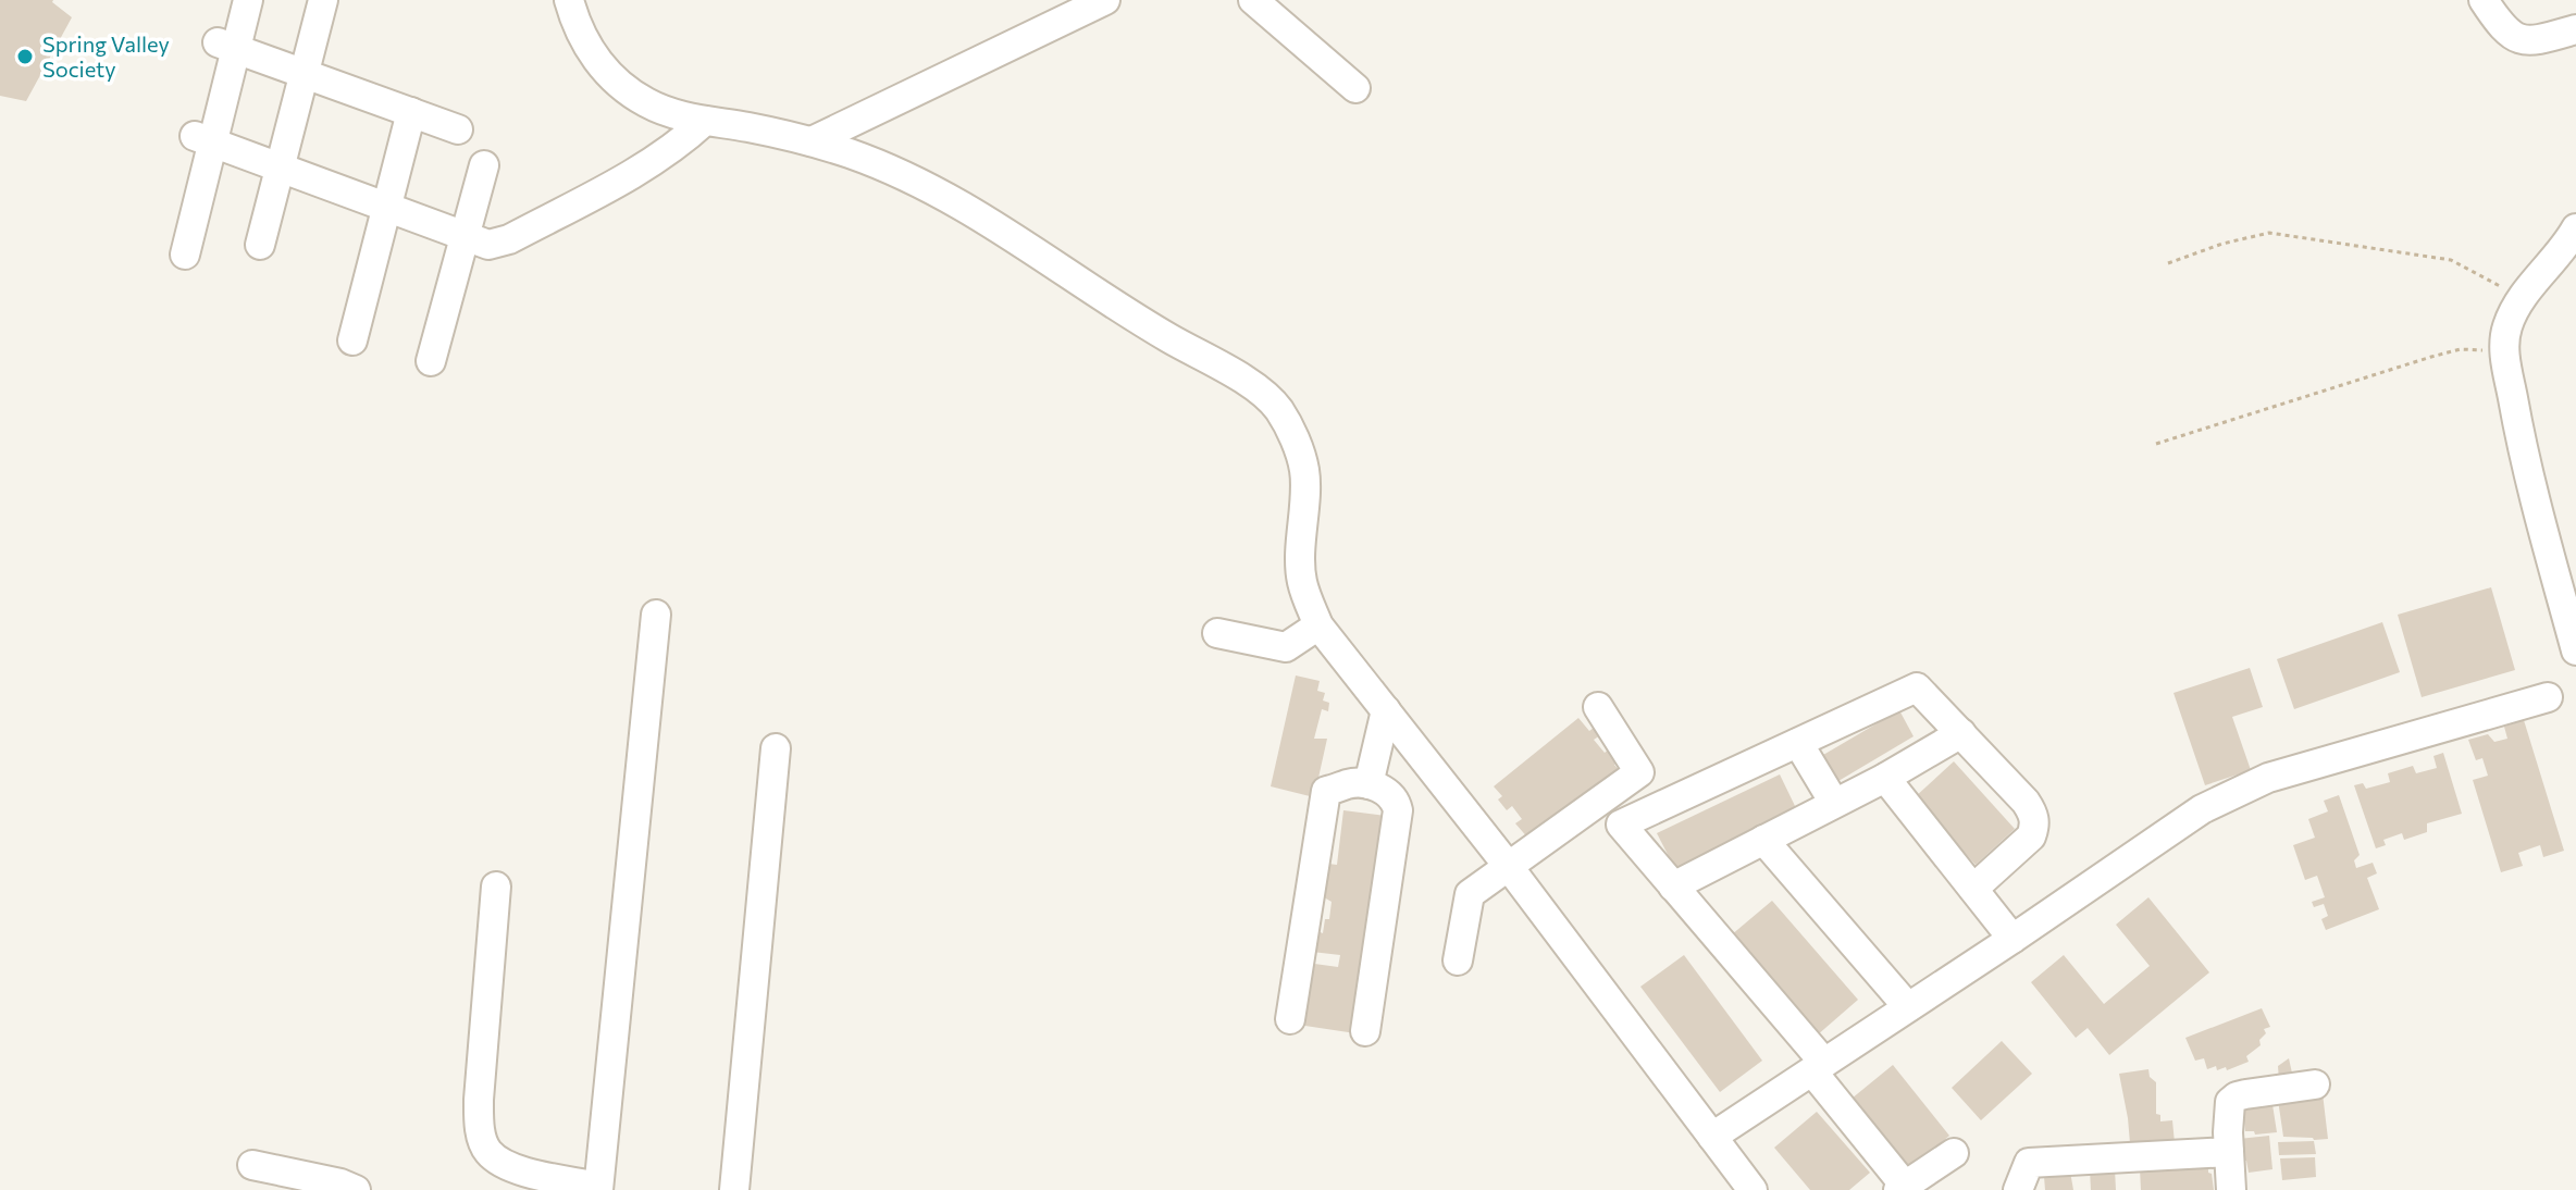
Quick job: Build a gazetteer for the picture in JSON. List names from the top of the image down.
{
  "places": ["Spring Valley Society"]
}
